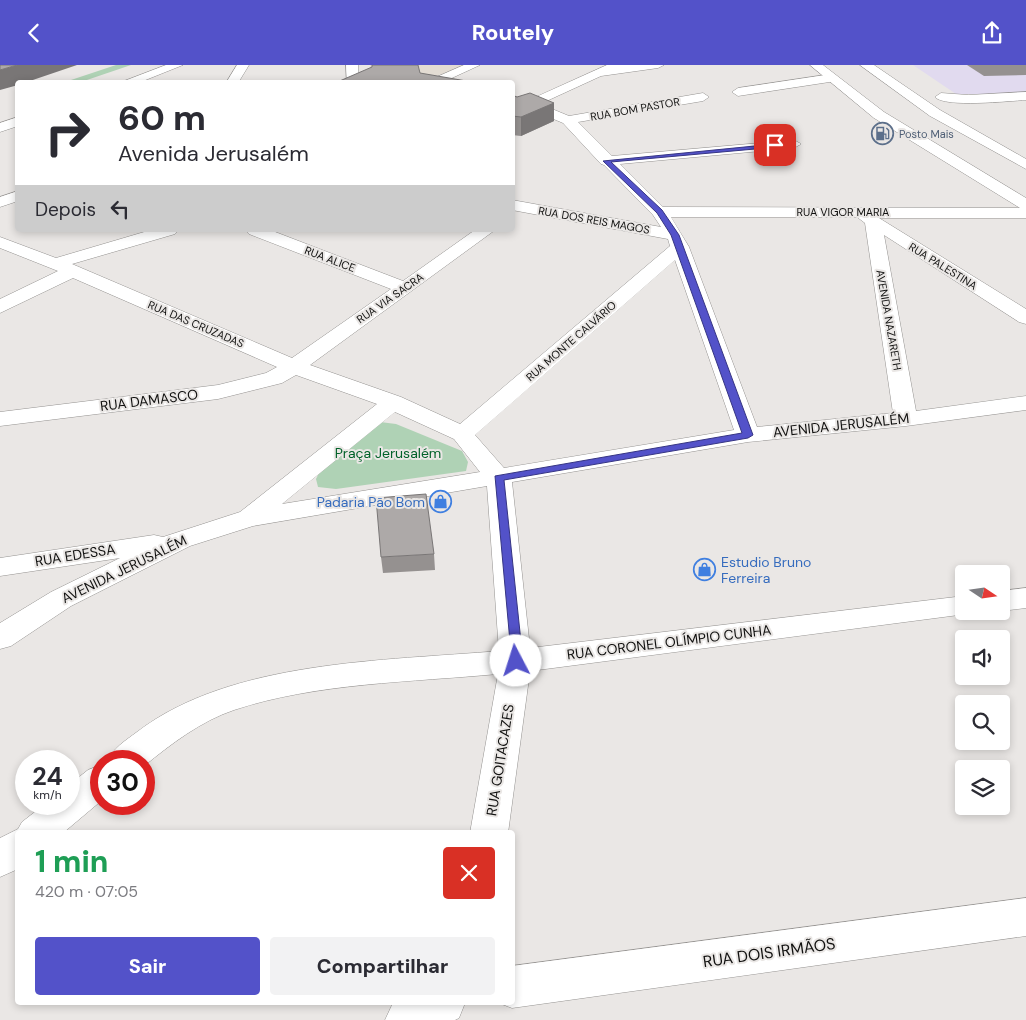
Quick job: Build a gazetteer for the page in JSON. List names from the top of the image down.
{
  "streets": {
    "street": [
      "RUA BOM PASTOR",
      "RUA VIGOR MARIA",
      "RUA DOS REIS MAGOS",
      "RUA ALICE",
      "RUA PALESTINA",
      "RUA VIA SACRA",
      "AVENIDA NAZARETH",
      "RUA DAS CRUZADAS",
      "RUA MONTE CALVÁRIO",
      "RUA DAMASCO",
      "AVENIDA JERUSALÉM",
      "RUA EDESSA",
      "RUA CORONEL OLÍMPIO CUNHA",
      "RUA GOITACAZES",
      "RUA DOIS IRMÃOS"
    ]
  },
  "crossings": [
    ["RUA VIGOR MARIA", "RUA PALESTINA"],
    ["RUA VIGOR MARIA", "AVENIDA NAZARETH"],
    ["RUA DOS REIS MAGOS", "RUA MONTE CALVÁRIO"],
    ["RUA ALICE", "RUA VIA SACRA"],
    ["RUA PALESTINA", "AVENIDA NAZARETH"],
    ["RUA VIA SACRA", "RUA DAS CRUZADAS"],
    ["RUA VIA SACRA", "RUA DAMASCO"],
    ["AVENIDA NAZARETH", "AVENIDA JERUSALÉM"],
    ["RUA DAS CRUZADAS", "RUA MONTE CALVÁRIO"],
    ["RUA DAS CRUZADAS", "RUA DAMASCO"],
    ["RUA DAS CRUZADAS", "AVENIDA JERUSALÉM"],
    ["RUA DAS CRUZADAS", "RUA GOITACAZES"],
    ["AVENIDA JERUSALÉM", "RUA EDESSA"],
    ["AVENIDA JERUSALÉM", "RUA GOITACAZES"],
    ["RUA CORONEL OLÍMPIO CUNHA", "RUA GOITACAZES"]
  ],
  "parks": ["Praça Jerusalém"],
  "places": {
    "fuel station": ["Posto Mais"],
    "shop": ["Padaria Pão Bom", "Estudio Bruno Ferreira"]
  },
  "north": "right",
  "page": {
    "header": "Routely",
    "turn": ["60 m", "Avenida Jerusalém"],
    "then": "Depois",
    "speed": "24 km/h",
    "limit": "30",
    "heading": ["1 min", "420 m · 07:05"],
    "buttons": ["Sair", "Compartilhar"]
  }
}
